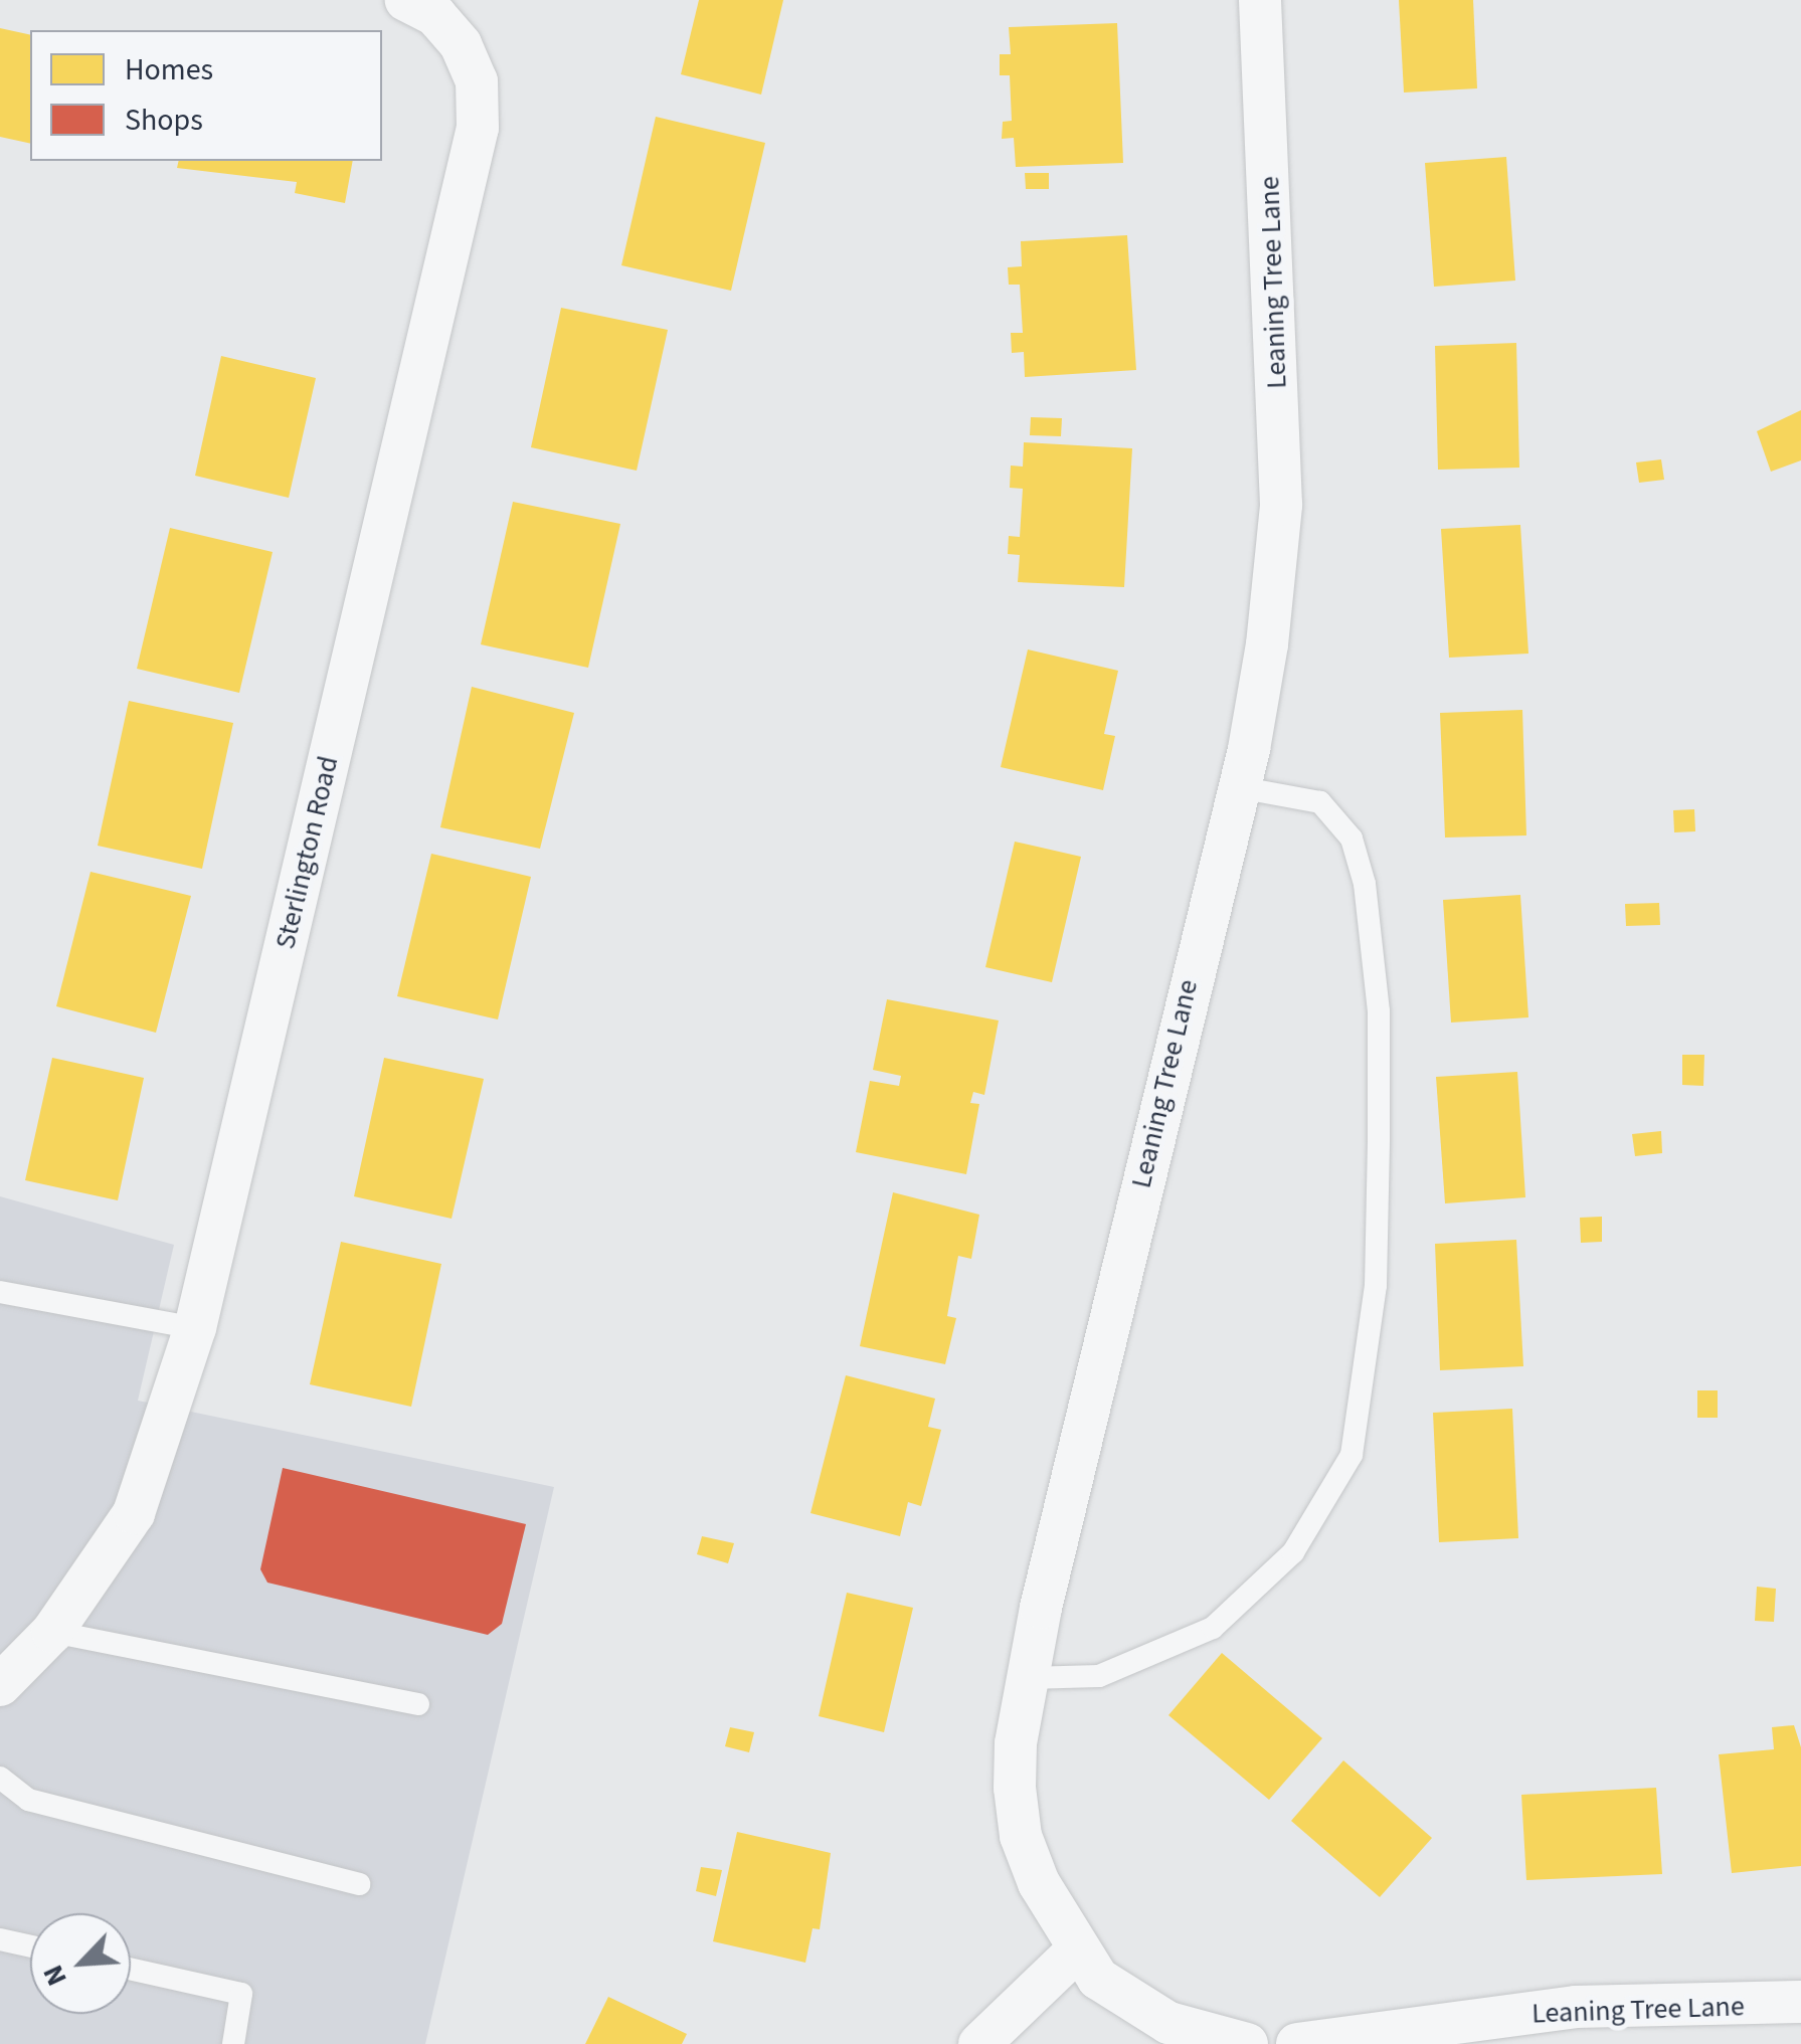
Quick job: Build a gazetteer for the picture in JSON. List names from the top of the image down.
{
  "streets": {
    "street": ["Leaning Tree Lane", "Sterlington Road"]
  },
  "legend": ["Homes", "Shops"],
  "north": "bottom left"
}
